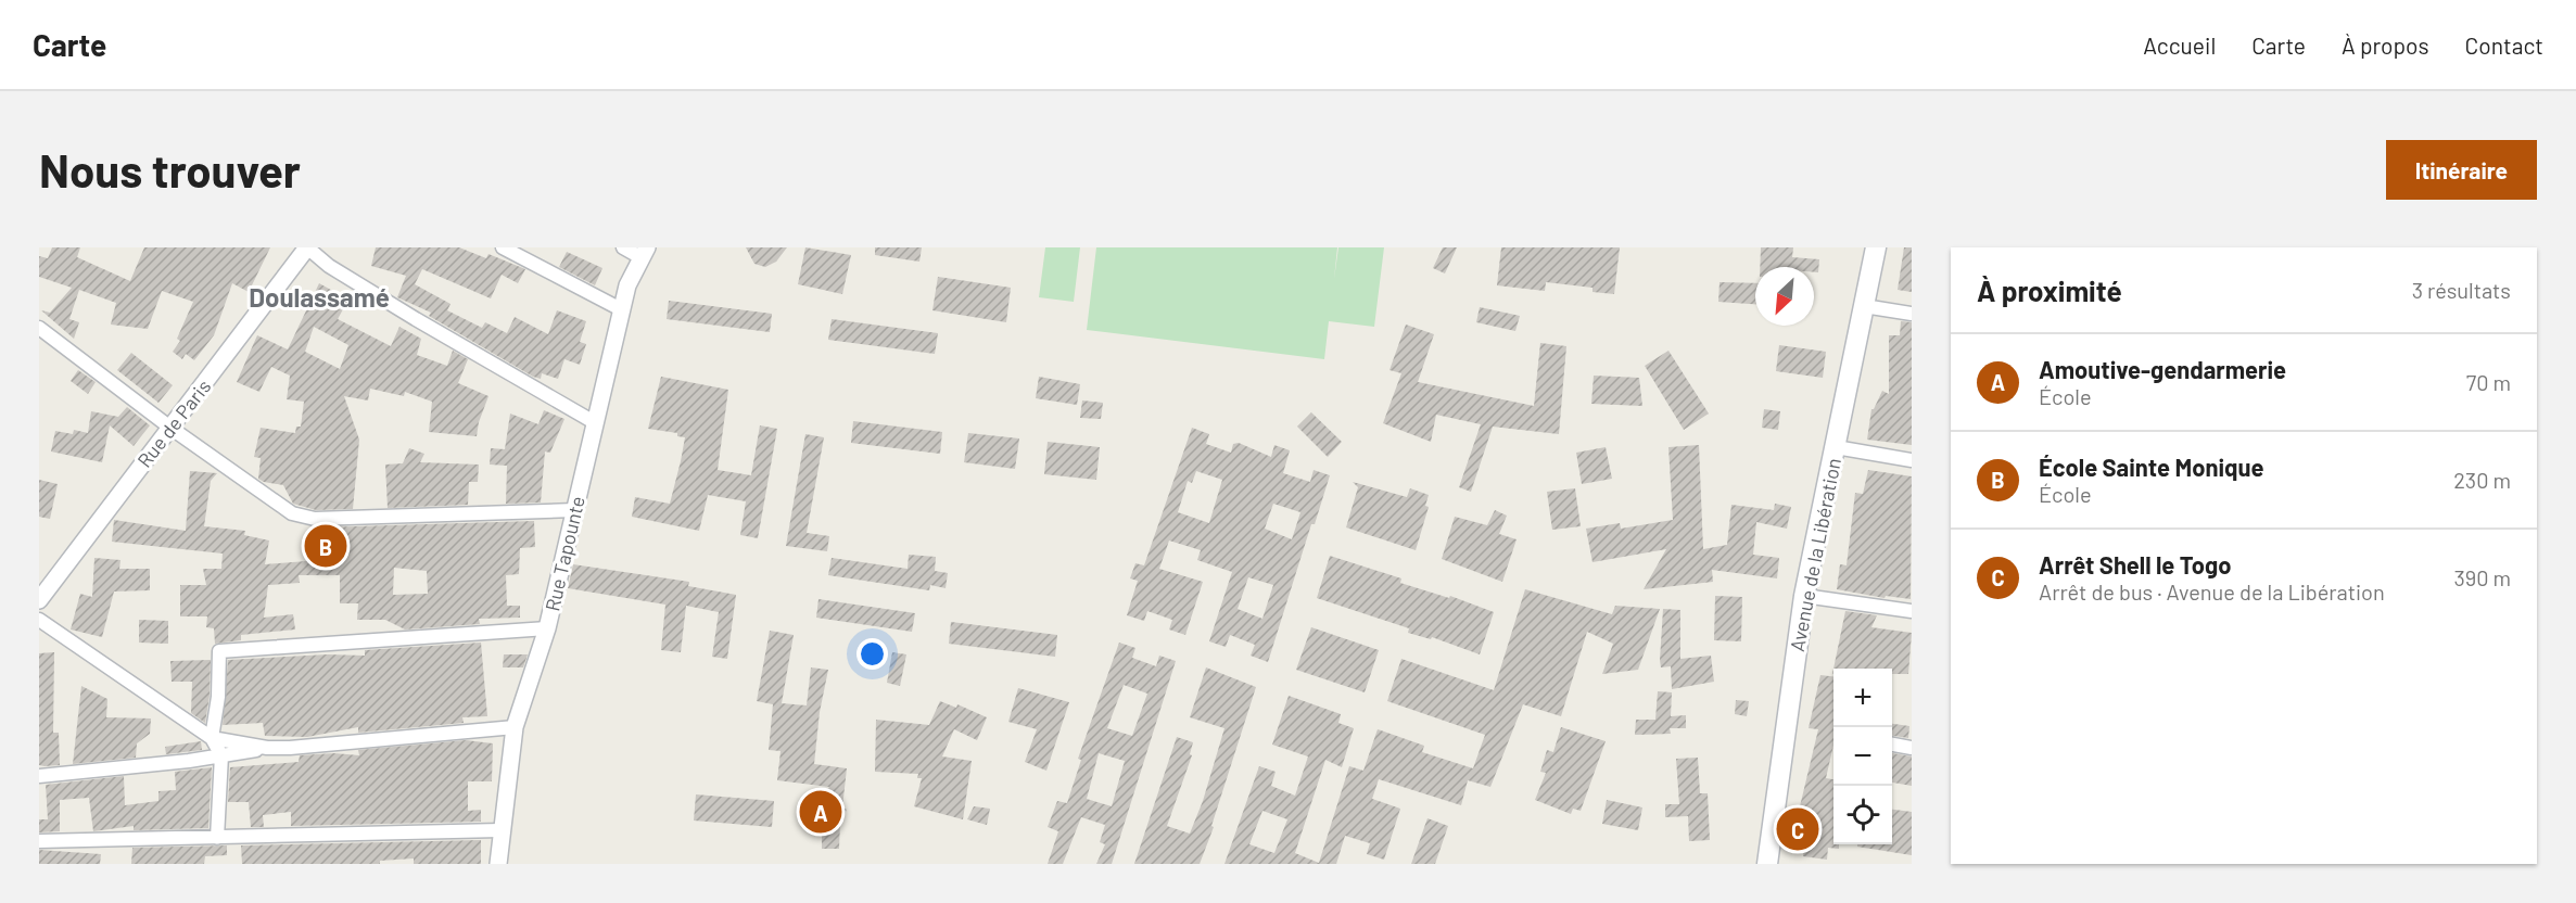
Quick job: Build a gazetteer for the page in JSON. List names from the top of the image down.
{
  "streets": {
    "main road": ["Avenue de la Libération"],
    "street": ["Rue de Paris", "Rue Tapounte"]
  },
  "districts": ["Doulassamé"],
  "north": "bottom left",
  "page": {
    "header": "Carte",
    "nav": [
      "Accueil",
      "Carte",
      "À propos",
      "Contact"
    ],
    "buttons": "Itinéraire",
    "title": "Nous trouver",
    "heading": ["À proximité", "3 résultats"],
    "list": [
      {
        "mark": "A",
        "name": "Amoutive-gendarmerie",
        "note": "École",
        "value": "70 m"
      },
      {
        "mark": "B",
        "name": "École Sainte Monique",
        "note": "École",
        "value": "230 m"
      },
      {
        "mark": "C",
        "name": "Arrêt Shell le Togo",
        "note": "Arrêt de bus · Avenue de la Libération",
        "value": "390 m"
      }
    ],
    "pins": ["B", "A", "C"],
    "map_buttons": ["+", "−"]
  }
}
